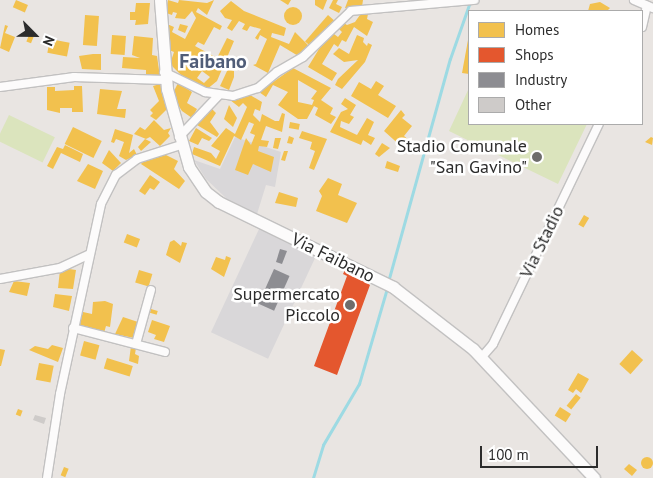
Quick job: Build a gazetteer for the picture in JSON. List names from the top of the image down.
{
  "streets": {
    "street": ["Via Stadio", "Via Faibano"]
  },
  "crossings": [
    ["Via Stadio", "Via Faibano"]
  ],
  "districts": ["Faibano"],
  "places": ["Stadio Comunale \"San Gavino\"", "Supermercato Piccolo"],
  "legend": [
    "Homes",
    "Shops",
    "Industry",
    "Other"
  ],
  "scale_bar": "100 m",
  "north": "bottom right"
}
